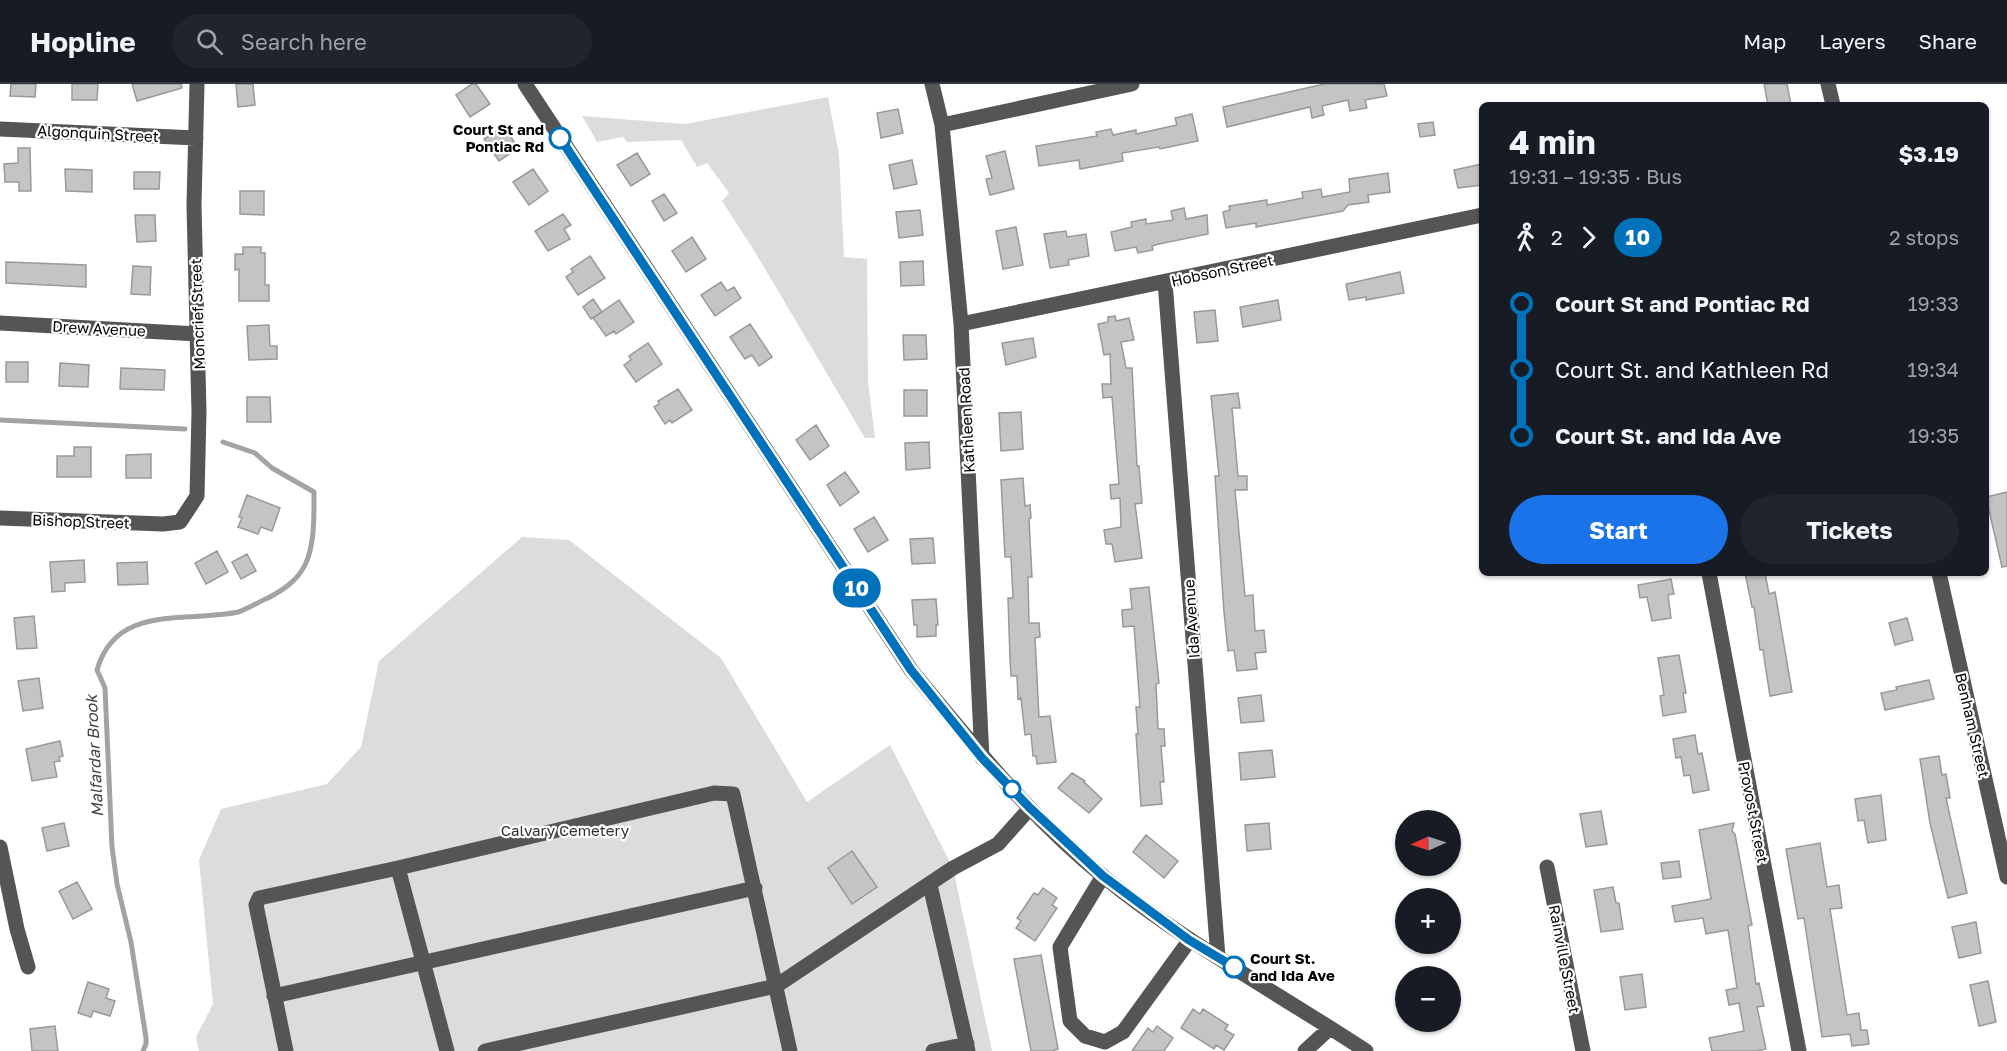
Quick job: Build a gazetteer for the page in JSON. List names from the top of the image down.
{
  "streets": {
    "street": [
      "Algonquin Street",
      "Hobson Street",
      "Moncrief Street",
      "Drew Avenue",
      "Kathleen Road",
      "Bishop Street",
      "Ida Avenue",
      "Benham Street",
      "Provost Street",
      "Rainville Street"
    ]
  },
  "crossings": [
    ["Algonquin Street", "Moncrief Street"],
    ["Hobson Street", "Kathleen Road"],
    ["Hobson Street", "Ida Avenue"],
    ["Moncrief Street", "Drew Avenue"],
    ["Moncrief Street", "Bishop Street"]
  ],
  "water": ["Malfardar Brook"],
  "parks": ["Calvary Cemetery"],
  "places": ["Court St and Pontiac Rd", "Court St. and Ida Ave"],
  "lines": ["bus line 10"],
  "north": "left",
  "page": {
    "header": "Hopline",
    "search": "Search here",
    "nav": ["Map", "Layers", "Share"],
    "on_map": "10",
    "heading": ["4 min", "19:31 – 19:35 · Bus", "$3.19"],
    "legs": ["2", "10", "2 stops"],
    "list": [
      {
        "name": "Court St and Pontiac Rd",
        "value": "19:33"
      },
      {
        "name": "Court St. and Kathleen Rd",
        "value": "19:34"
      },
      {
        "name": "Court St. and Ida Ave",
        "value": "19:35"
      }
    ],
    "buttons": ["Start", "Tickets"],
    "map_buttons": ["+", "−"]
  }
}
